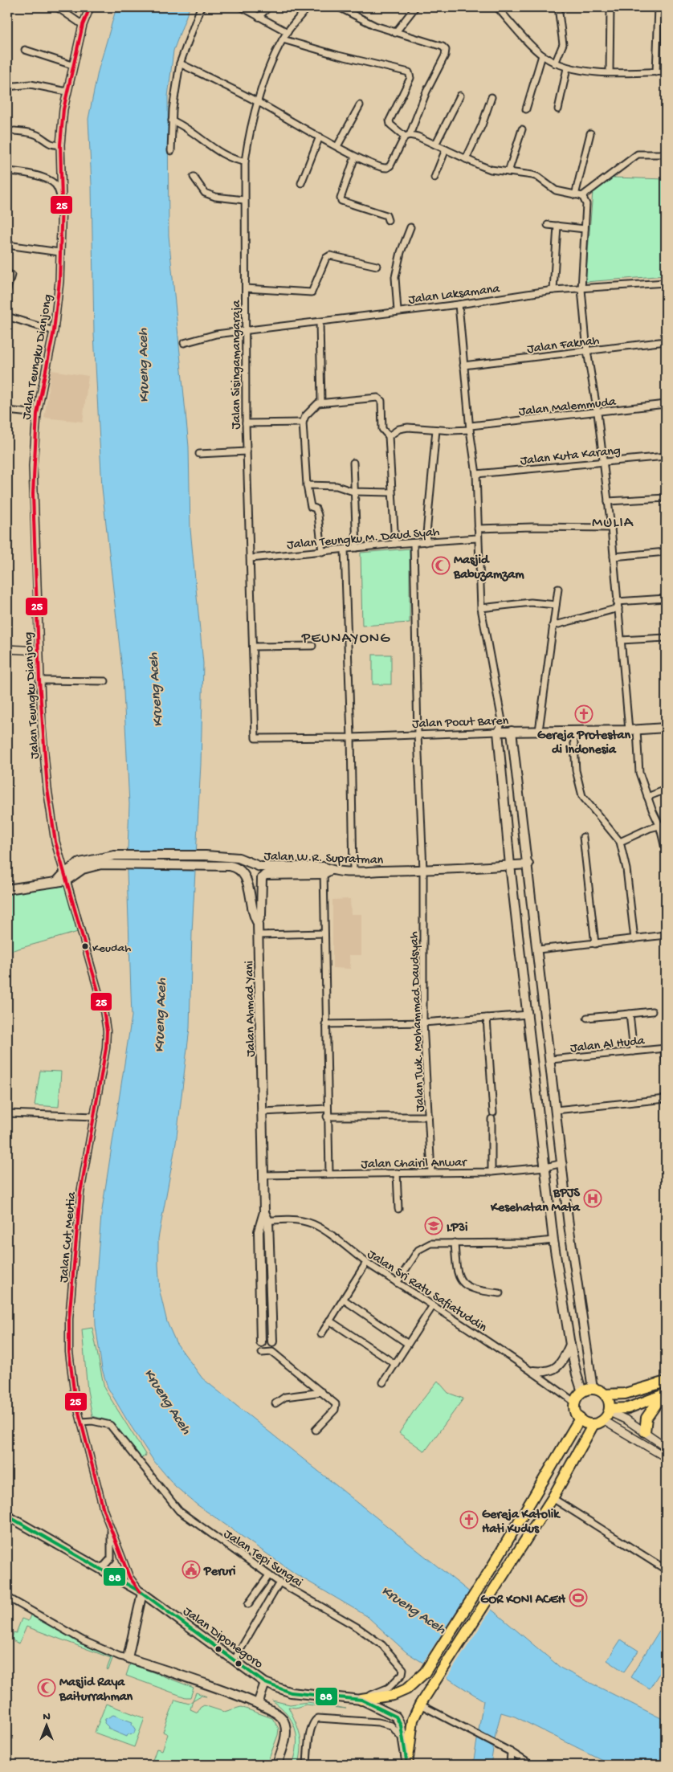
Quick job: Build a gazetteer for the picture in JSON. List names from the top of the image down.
{
  "streets": {
    "main road": [
      "Jalan Pocut Baren",
      "Jalan W.R. Supratman",
      "Jalan Ahmad Yani",
      "Jalan Diponegoro"
    ],
    "street": [
      "Jalan Laksamana",
      "Jalan Faknah",
      "Jalan Teungku Dianjong",
      "Jalan Sisingamangaraja",
      "Jalan Malemmuda",
      "Jalan Kuta Karang",
      "Jalan Teungku M. Daud Syah",
      "Jalan Twk. Mohammad Daudsyah",
      "Jalan Al Huda",
      "Jalan Chairil Anwar",
      "Jalan Cut Meutia",
      "Jalan Sri Ratu Safiatuddin",
      "Jalan Tepi Sungai"
    ]
  },
  "crossings": [
    ["Jalan Laksamana", "Jalan Sisingamangaraja"],
    ["Jalan Teungku Dianjong", "Jalan W.R. Supratman"],
    ["Jalan Teungku Dianjong", "Jalan Cut Meutia"],
    ["Jalan Sisingamangaraja", "Jalan Teungku M. Daud Syah"],
    ["Jalan Sisingamangaraja", "Jalan Pocut Baren"],
    ["Jalan Teungku M. Daud Syah", "Jalan Twk. Mohammad Daudsyah"],
    ["Jalan Pocut Baren", "Jalan Twk. Mohammad Daudsyah"],
    ["Jalan W.R. Supratman", "Jalan Ahmad Yani"],
    ["Jalan W.R. Supratman", "Jalan Twk. Mohammad Daudsyah"],
    ["Jalan W.R. Supratman", "Jalan Cut Meutia"],
    ["Jalan Ahmad Yani", "Jalan Chairil Anwar"],
    ["Jalan Ahmad Yani", "Jalan Sri Ratu Safiatuddin"],
    ["Jalan Twk. Mohammad Daudsyah", "Jalan Chairil Anwar"],
    ["Jalan Cut Meutia", "Jalan Tepi Sungai"],
    ["Jalan Cut Meutia", "Jalan Diponegoro"],
    ["Jalan Tepi Sungai", "Jalan Diponegoro"]
  ],
  "districts": ["MULIA", "PEUNAYONG"],
  "water": ["Krueng Aceh"],
  "places": {
    "mosque": ["Masjid Babuzamzam", "Masjid Raya Baiturrahman"],
    "church": ["Gereja Protestan di Indonesia", "Gereja Katolik Hati Kudus"],
    "other": ["Keudah"],
    "hospital": ["BPJS Kesehatan Mata"],
    "school or university": ["LP3i"],
    "public building": ["Peruri"],
    "sports": ["GOR KONI ACEH"]
  },
  "lines": ["transit line 25", "transit line 88"],
  "north": "top"
}
